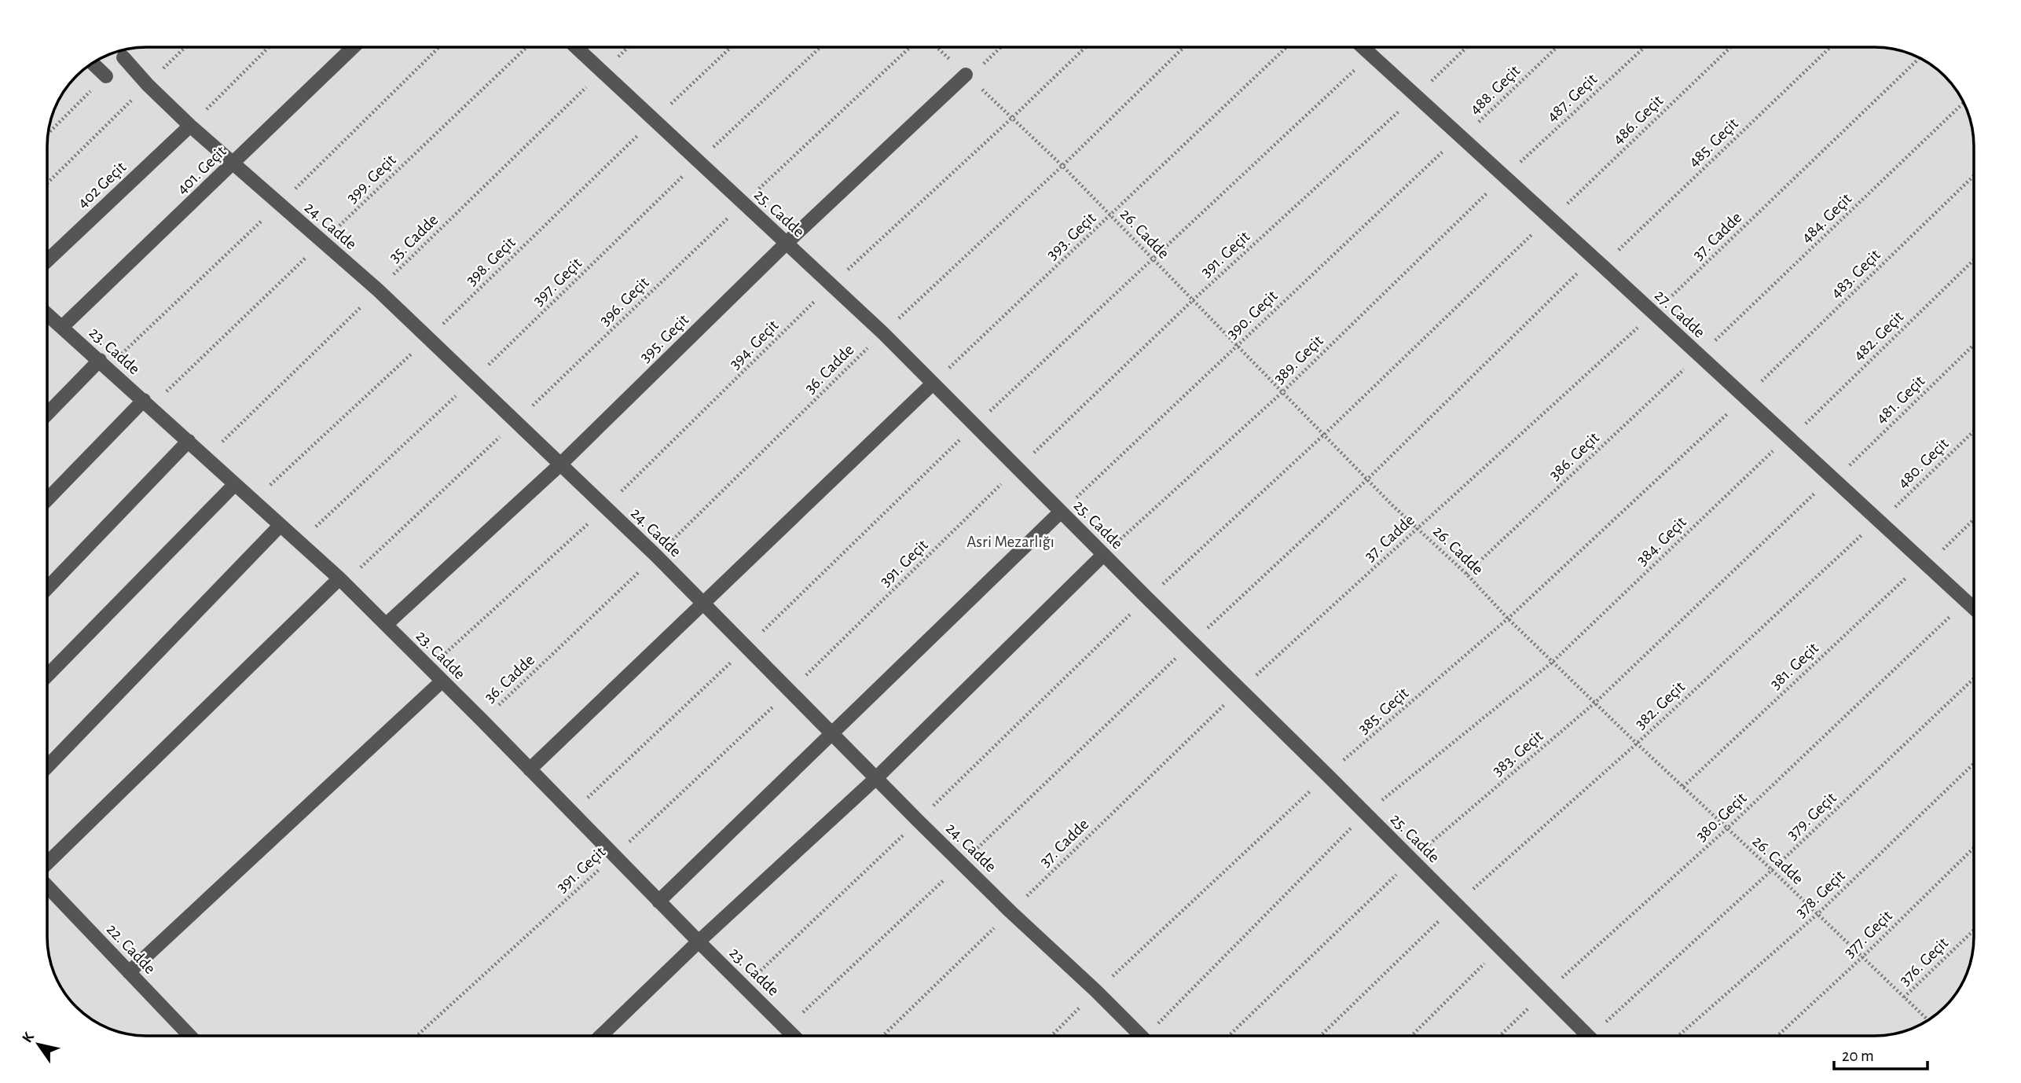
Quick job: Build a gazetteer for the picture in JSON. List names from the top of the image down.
{
  "streets": {
    "lane": [
      "401. Geçit",
      "402 Geçit",
      "25. Cadde",
      "24. Cadde",
      "27. Cadde",
      "395. Geçit",
      "23. Cadde",
      "22. Cadde"
    ],
    "path": [
      "488. Geçit",
      "487. Geçit",
      "486. Geçit",
      "485. Geçit",
      "399. Geçit",
      "484. Geçit",
      "26. Cadde",
      "393. Geçit",
      "37. Cadde",
      "35. Cadde",
      "391. Geçit",
      "398. Geçit",
      "483. Geçit",
      "397. Geçit",
      "396. Geçit",
      "390. Geçit",
      "482. Geçit",
      "394. Geçit",
      "389. Geçit",
      "36. Cadde",
      "481. Geçit",
      "386. Geçit",
      "480. Geçit",
      "384. Geçit",
      "381. Geçit",
      "382. Geçit",
      "385. Geçit",
      "383. Geçit",
      "379. Geçit",
      "380. Geçit",
      "378. Geçit",
      "377. Geçit",
      "376. Geçit"
    ]
  },
  "crossings": [
    ["488. Geçit", "27. Cadde"],
    ["488. Geçit", "390. Geçit"],
    ["487. Geçit", "27. Cadde"],
    ["487. Geçit", "389. Geçit"],
    ["486. Geçit", "27. Cadde"],
    ["485. Geçit", "27. Cadde"],
    ["401. Geçit", "24. Cadde"],
    ["401. Geçit", "23. Cadde"],
    ["399. Geçit", "24. Cadde"],
    ["399. Geçit", "23. Cadde"],
    ["402 Geçit", "24. Cadde"],
    ["25. Cadde", "393. Geçit"],
    ["25. Cadde", "37. Cadde"],
    ["25. Cadde", "35. Cadde"],
    ["25. Cadde", "391. Geçit"],
    ["25. Cadde", "398. Geçit"],
    ["25. Cadde", "397. Geçit"],
    ["25. Cadde", "396. Geçit"],
    ["25. Cadde", "390. Geçit"],
    ["25. Cadde", "395. Geçit"],
    ["25. Cadde", "394. Geçit"],
    ["25. Cadde", "389. Geçit"],
    ["25. Cadde", "36. Cadde"],
    ["25. Cadde", "384. Geçit"],
    ["25. Cadde", "382. Geçit"],
    ["25. Cadde", "385. Geçit"],
    ["25. Cadde", "383. Geçit"],
    ["25. Cadde", "380. Geçit"],
    ["484. Geçit", "27. Cadde"],
    ["484. Geçit", "386. Geçit"],
    ["24. Cadde", "37. Cadde"],
    ["24. Cadde", "35. Cadde"],
    ["24. Cadde", "391. Geçit"],
    ["24. Cadde", "398. Geçit"],
    ["24. Cadde", "397. Geçit"],
    ["24. Cadde", "396. Geçit"],
    ["24. Cadde", "395. Geçit"],
    ["24. Cadde", "394. Geçit"],
    ["24. Cadde", "36. Cadde"],
    ["24. Cadde", "385. Geçit"],
    ["26. Cadde", "393. Geçit"],
    ["26. Cadde", "37. Cadde"],
    ["26. Cadde", "391. Geçit"],
    ["26. Cadde", "390. Geçit"],
    ["26. Cadde", "395. Geçit"],
    ["26. Cadde", "394. Geçit"],
    ["26. Cadde", "389. Geçit"],
    ["26. Cadde", "36. Cadde"],
    ["26. Cadde", "386. Geçit"],
    ["26. Cadde", "384. Geçit"],
    ["26. Cadde", "381. Geçit"],
    ["26. Cadde", "382. Geçit"],
    ["26. Cadde", "385. Geçit"],
    ["26. Cadde", "383. Geçit"],
    ["26. Cadde", "379. Geçit"],
    ["26. Cadde", "380. Geçit"],
    ["26. Cadde", "378. Geçit"],
    ["26. Cadde", "377. Geçit"],
    ["26. Cadde", "376. Geçit"],
    ["37. Cadde", "27. Cadde"],
    ["35. Cadde", "23. Cadde"],
    ["391. Geçit", "27. Cadde"],
    ["391. Geçit", "23. Cadde"],
    ["398. Geçit", "23. Cadde"],
    ["483. Geçit", "27. Cadde"],
    ["483. Geçit", "385. Geçit"],
    ["397. Geçit", "23. Cadde"],
    ["396. Geçit", "23. Cadde"],
    ["27. Cadde", "390. Geçit"],
    ["27. Cadde", "482. Geçit"],
    ["27. Cadde", "389. Geçit"],
    ["27. Cadde", "481. Geçit"],
    ["27. Cadde", "386. Geçit"],
    ["27. Cadde", "480. Geçit"],
    ["27. Cadde", "384. Geçit"],
    ["27. Cadde", "381. Geçit"],
    ["27. Cadde", "382. Geçit"],
    ["27. Cadde", "385. Geçit"],
    ["27. Cadde", "383. Geçit"],
    ["27. Cadde", "380. Geçit"],
    ["482. Geçit", "384. Geçit"],
    ["395. Geçit", "23. Cadde"],
    ["394. Geçit", "23. Cadde"],
    ["23. Cadde", "36. Cadde"],
    ["481. Geçit", "383. Geçit"],
    ["480. Geçit", "382. Geçit"]
  ],
  "parks": ["Asri Mezarlığı"],
  "scale_bar": "20 m",
  "north": "top left"
}
